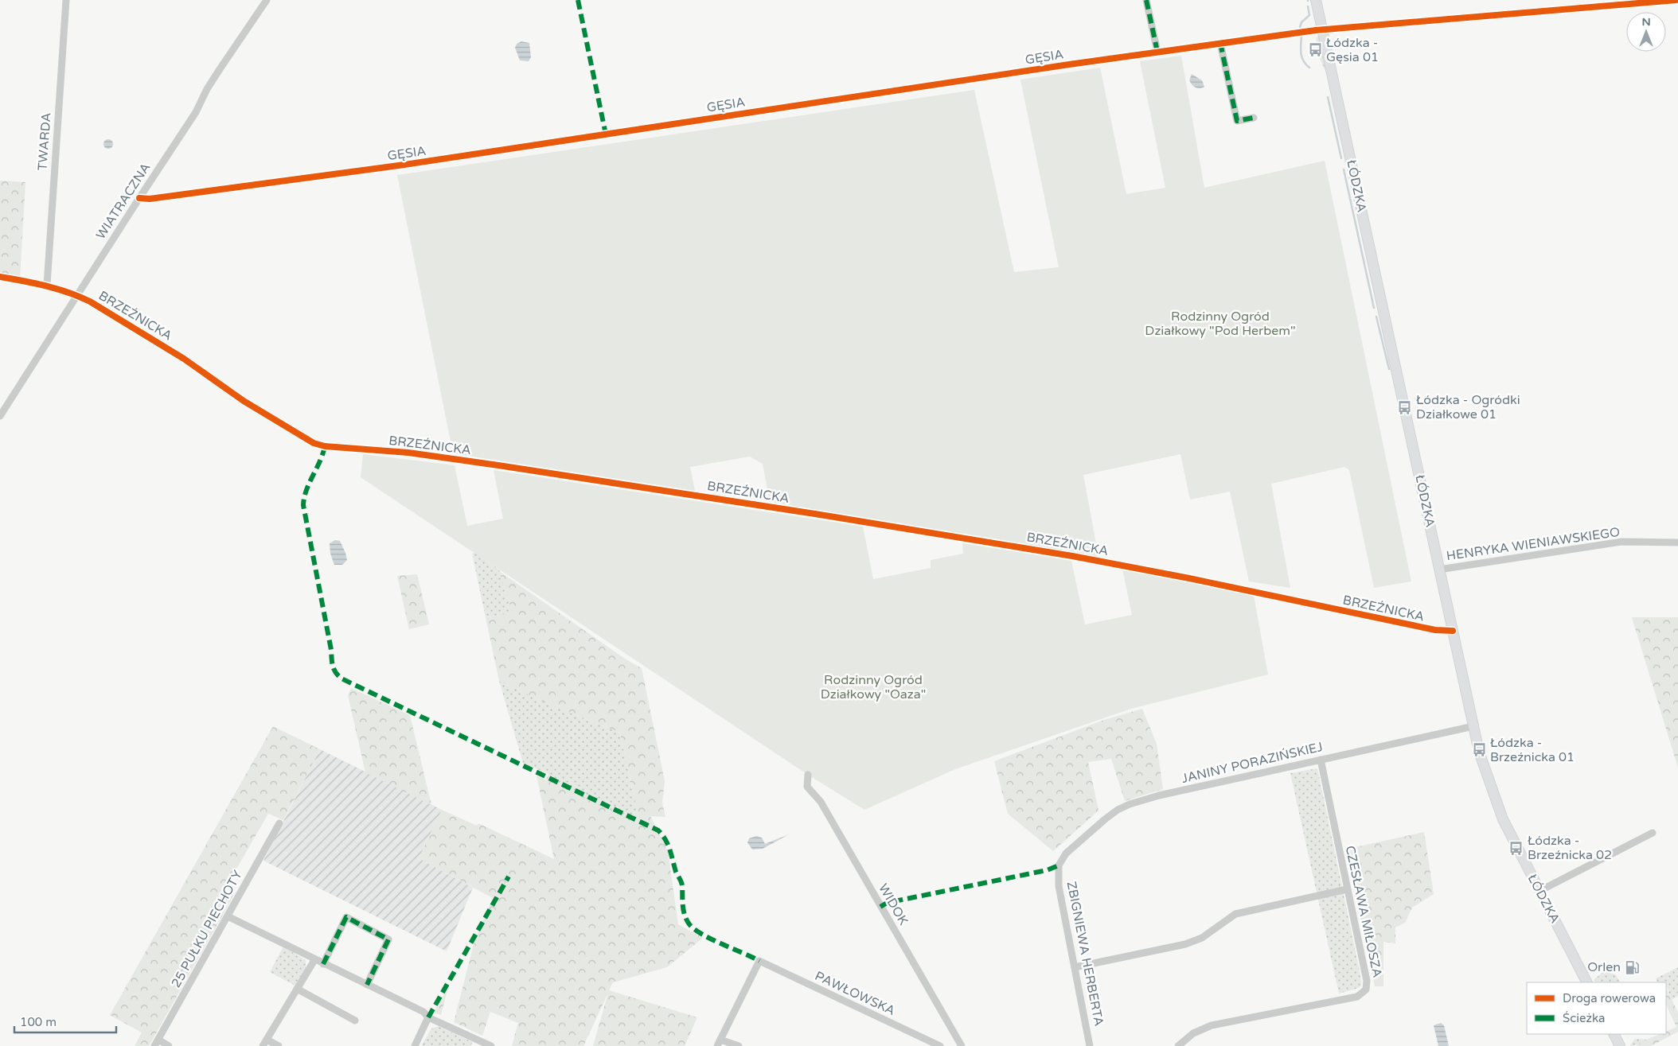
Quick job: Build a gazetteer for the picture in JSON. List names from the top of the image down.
{
  "streets": {
    "main road": ["ŁÓDZKA"],
    "street": [
      "GĘSIA",
      "TWARDA",
      "WIATRACZNA",
      "BRZEŹNICKA",
      "HENRYKA WIENIAWSKIEGO",
      "JANINY PORAZIŃSKIEJ",
      "WIDOK",
      "CZESŁAWA MIŁOSZA",
      "25 PUŁKU PIECHOTY",
      "ZBIGNIEWA HERBERTA",
      "PAWŁOWSKA"
    ]
  },
  "crossings": [
    ["GĘSIA", "ŁÓDZKA"],
    ["GĘSIA", "WIATRACZNA"],
    ["TWARDA", "BRZEŹNICKA"],
    ["ŁÓDZKA", "BRZEŹNICKA"],
    ["ŁÓDZKA", "HENRYKA WIENIAWSKIEGO"],
    ["ŁÓDZKA", "JANINY PORAZIŃSKIEJ"],
    ["WIATRACZNA", "BRZEŹNICKA"],
    ["JANINY PORAZIŃSKIEJ", "CZESŁAWA MIŁOSZA"],
    ["JANINY PORAZIŃSKIEJ", "ZBIGNIEWA HERBERTA"]
  ],
  "parks": ["Rodzinny Ogród Działkowy \"Pod Herbem\"", "Rodzinny Ogród Działkowy \"Oaza\""],
  "places": {
    "bus stop": [
      "Łódzka - Gęsia 01",
      "Łódzka - Ogródki Działkowe 01",
      "Łódzka - Brzeźnicka 01",
      "Łódzka - Brzeźnicka 02"
    ],
    "fuel station": ["Orlen"]
  },
  "legend": ["Droga rowerowa", "Ścieżka"],
  "scale_bar": "100 m",
  "north": "top"
}
